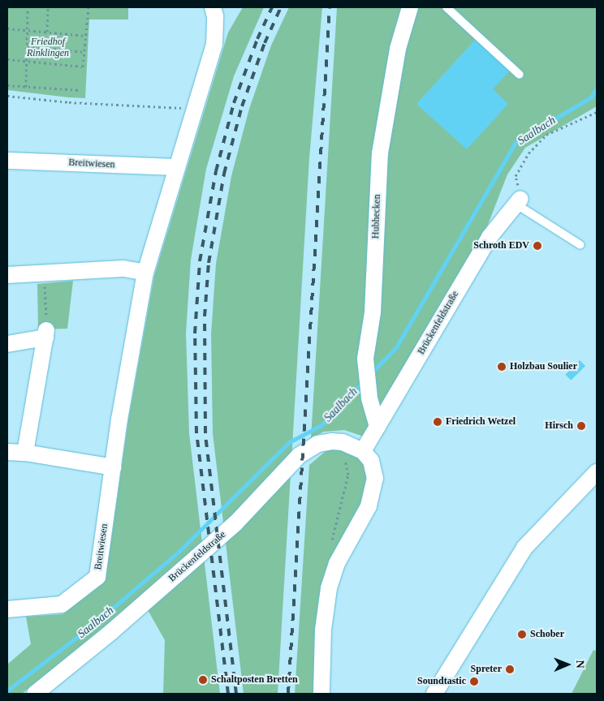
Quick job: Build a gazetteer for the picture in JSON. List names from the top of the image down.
{
  "streets": {
    "street": ["Breitwiesen", "Hubhecken", "Brückenfeldstraße"]
  },
  "crossings": [
    ["Hubhecken", "Brückenfeldstraße"]
  ],
  "water": ["Saalbach"],
  "parks": ["Friedhof Rinklingen"],
  "places": [
    "Schroth EDV",
    "Holzbau Soulier",
    "Friedrich Wetzel",
    "Hirsch",
    "Schober",
    "Spreter",
    "Schaltposten Bretten",
    "Soundtastic"
  ],
  "north": "right"
}
